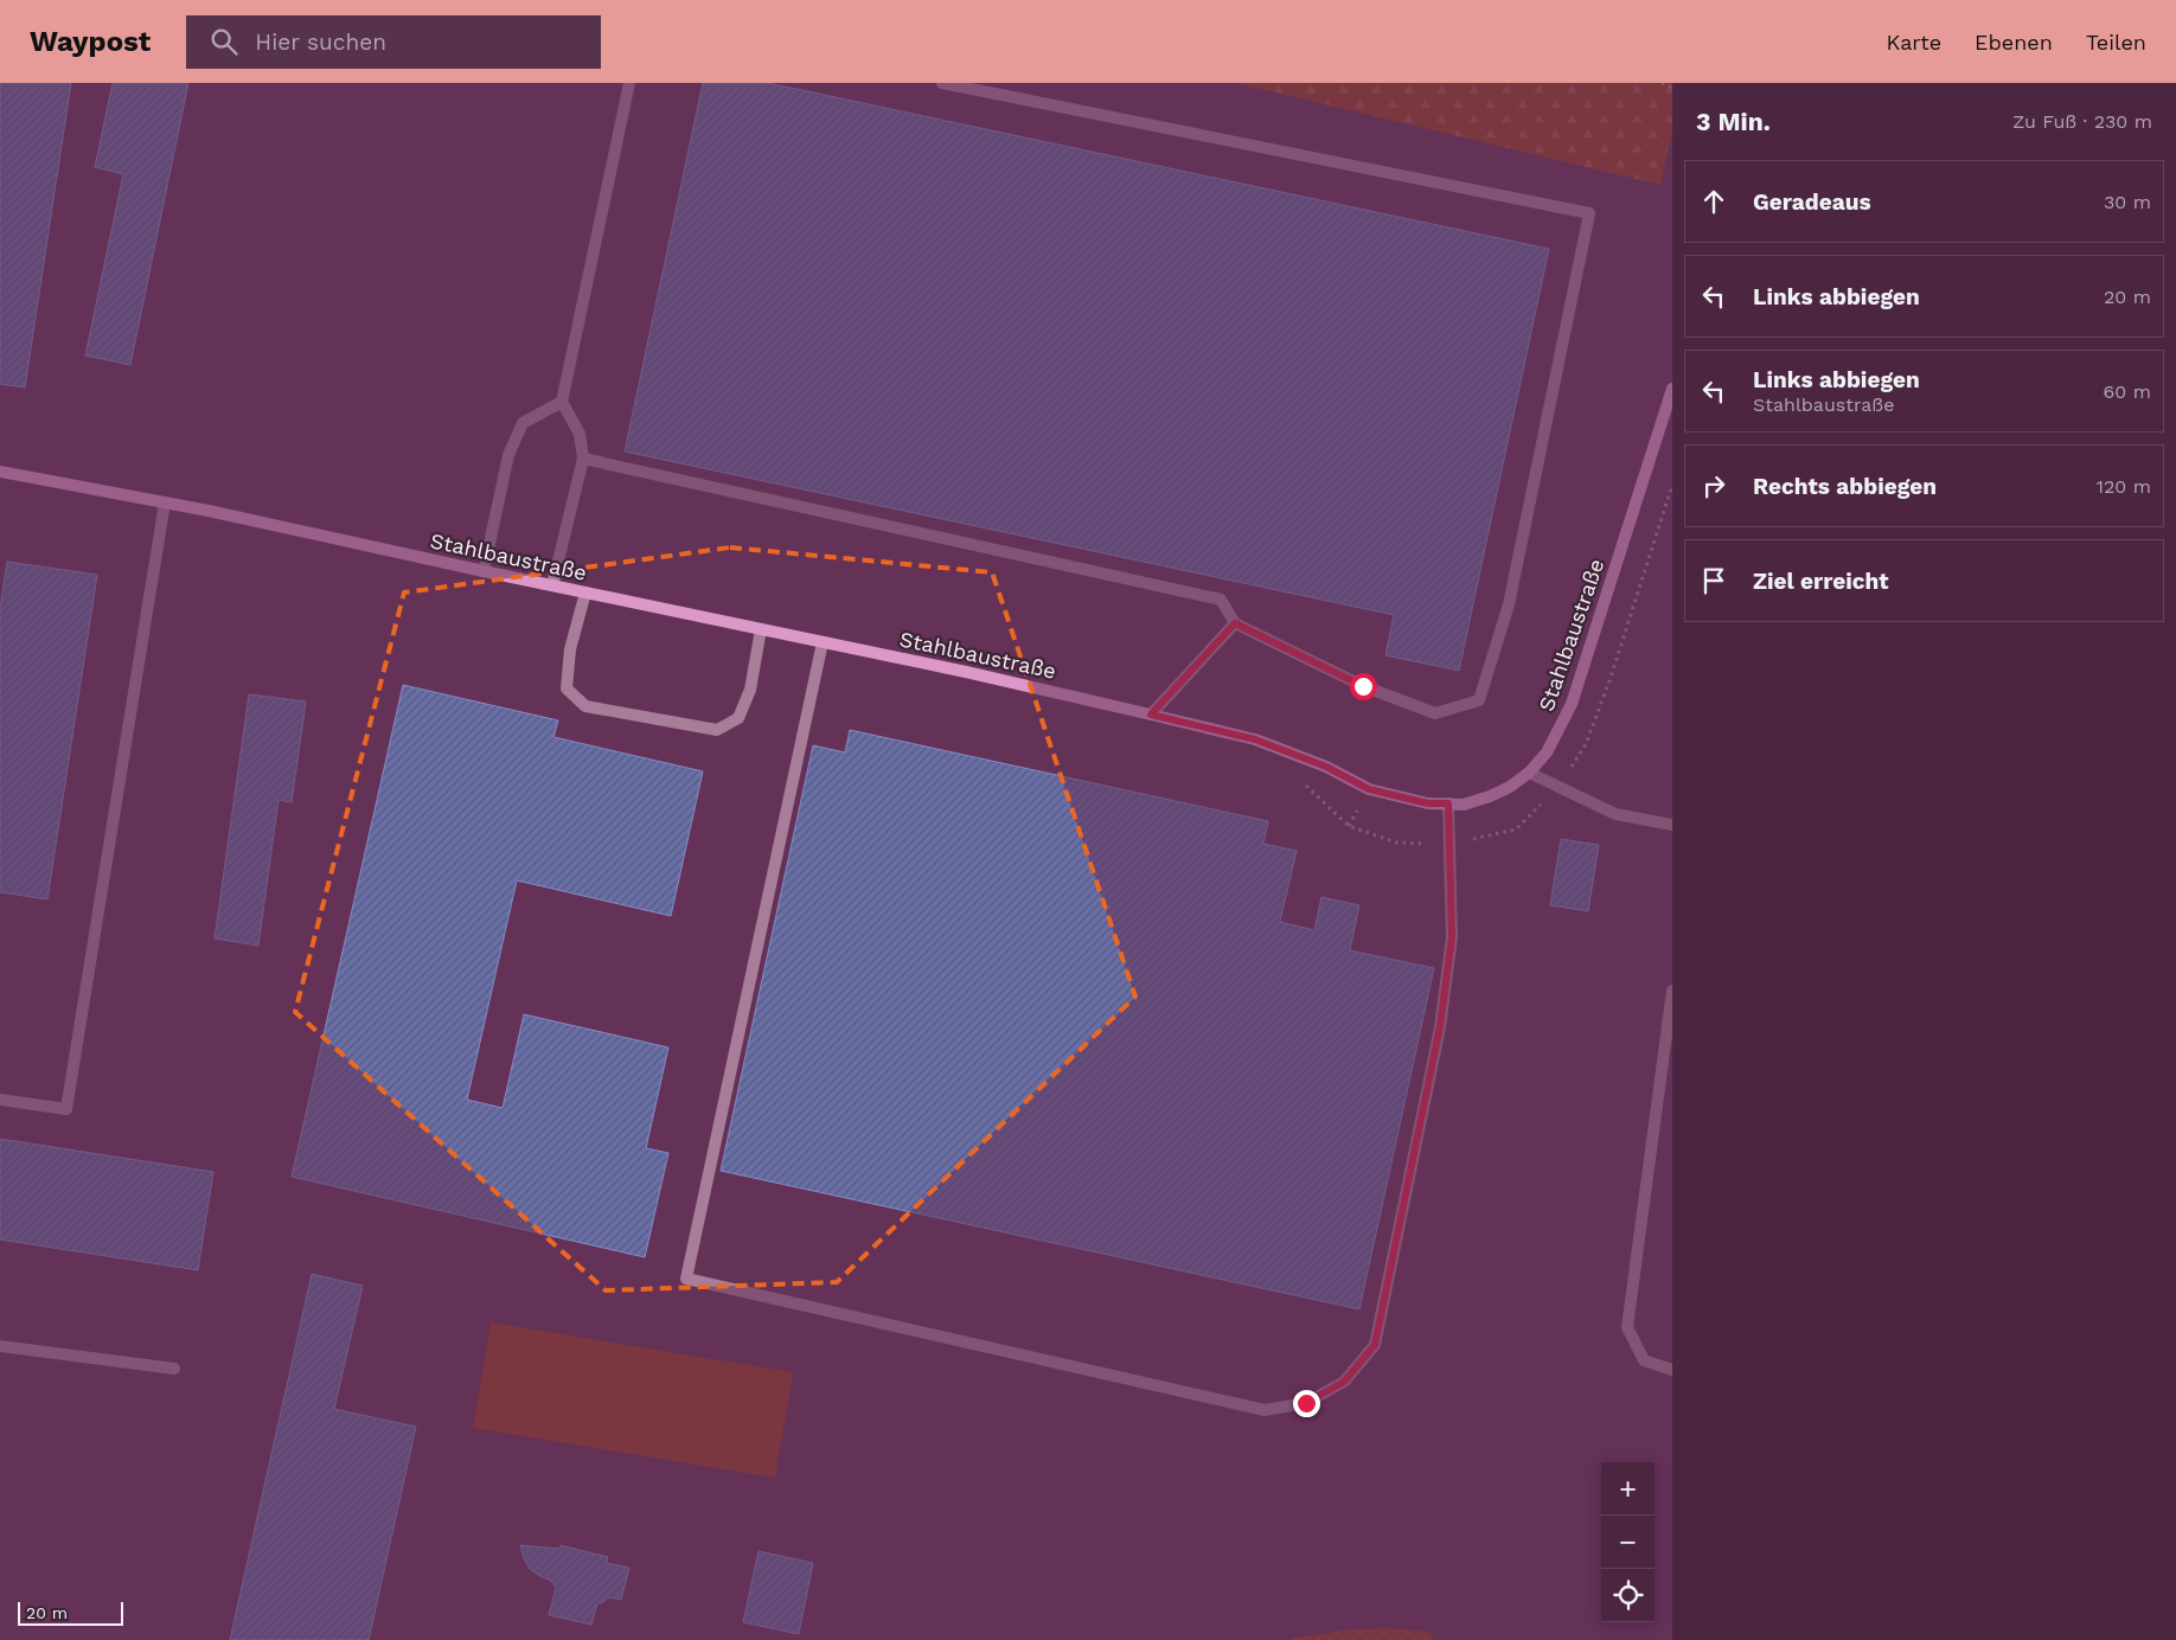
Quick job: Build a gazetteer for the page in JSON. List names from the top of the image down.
{
  "streets": {
    "street": ["Stahlbaustraße"]
  },
  "scale_bar": "20 m",
  "page": {
    "header": "Waypost",
    "search": "Hier suchen",
    "nav": ["Karte", "Ebenen", "Teilen"],
    "heading": ["3 Min.", "Zu Fuß · 230 m"],
    "list": [
      ["Geradeaus", "30 m"],
      ["Links abbiegen", "20 m"],
      ["Links abbiegen", "Stahlbaustraße", "60 m"],
      ["Rechts abbiegen", "120 m"],
      "Ziel erreicht"
    ],
    "map_buttons": ["+", "−"],
    "scale": "20 m"
  }
}
